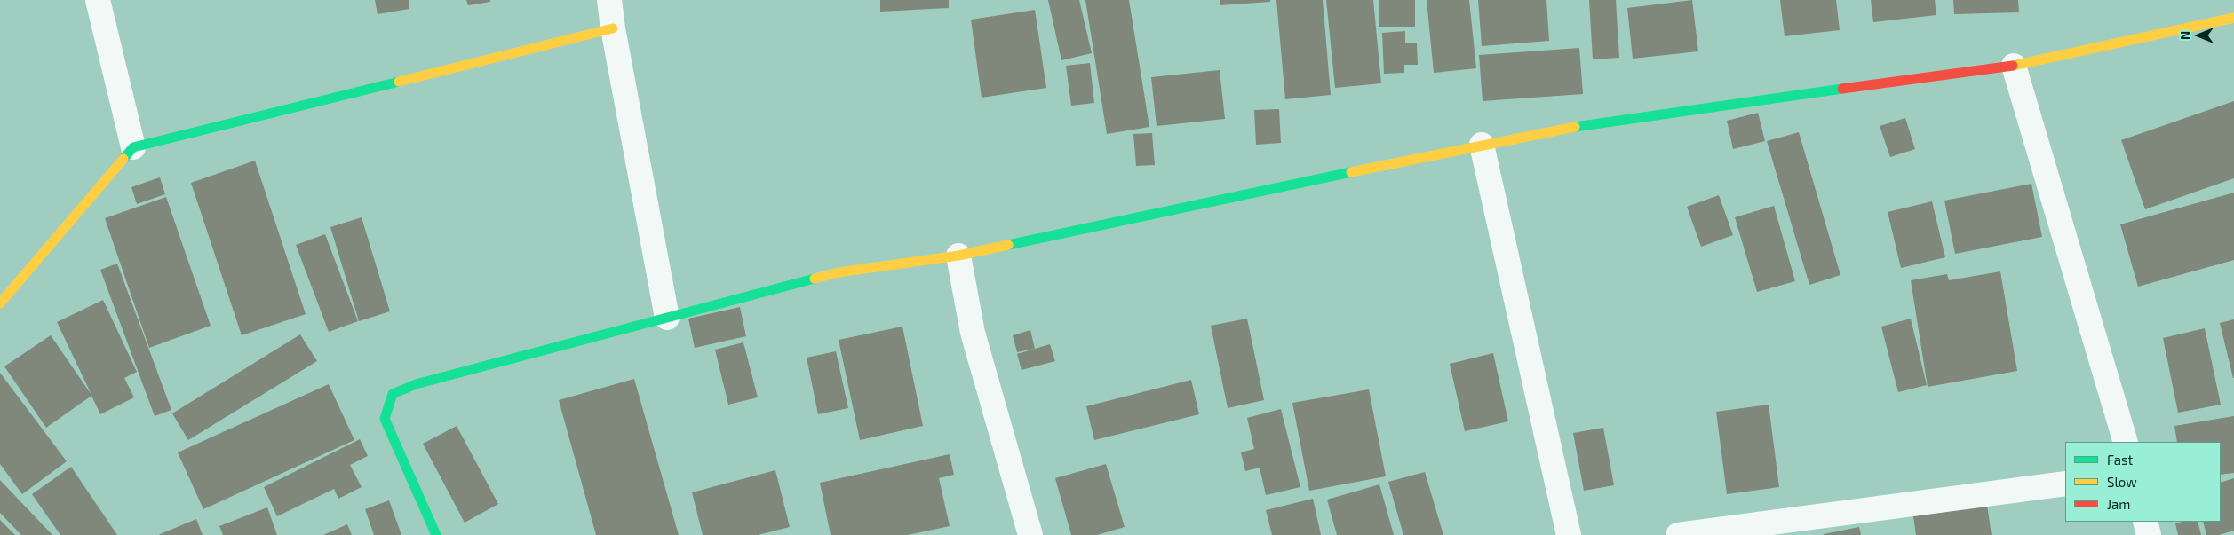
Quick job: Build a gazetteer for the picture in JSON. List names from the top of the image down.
{
  "legend": ["Fast", "Slow", "Jam"],
  "north": "left"
}
